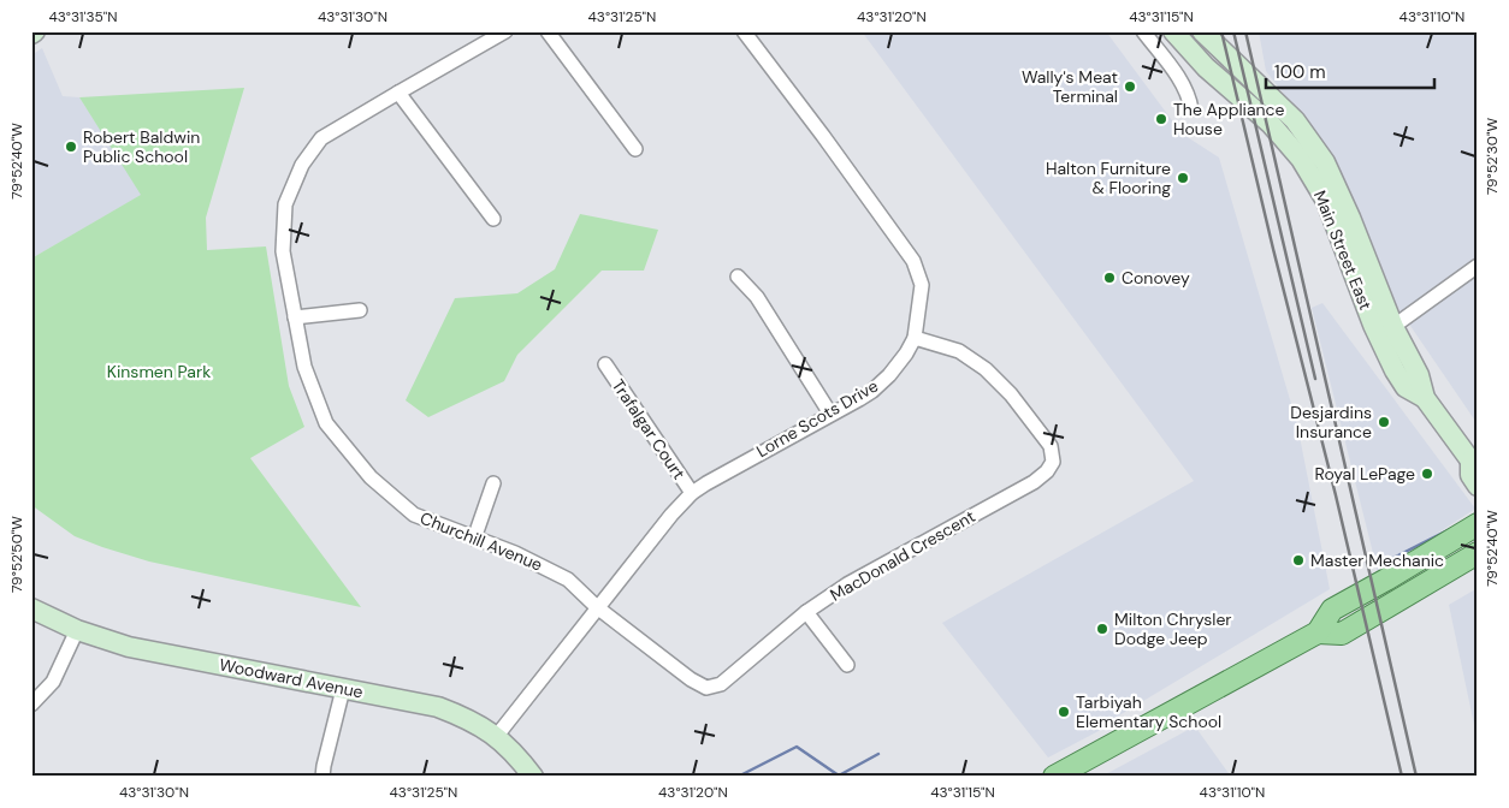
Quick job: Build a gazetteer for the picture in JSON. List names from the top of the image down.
{
  "streets": {
    "main road": ["Main Street East", "Woodward Avenue"],
    "street": [
      "Lorne Scots Drive",
      "Trafalgar Court",
      "Churchill Avenue",
      "MacDonald Crescent"
    ]
  },
  "crossings": [
    ["Lorne Scots Drive", "Trafalgar Court"],
    ["Lorne Scots Drive", "Churchill Avenue"],
    ["Lorne Scots Drive", "MacDonald Crescent"],
    ["Lorne Scots Drive", "Woodward Avenue"],
    ["Churchill Avenue", "MacDonald Crescent"]
  ],
  "parks": ["Kinsmen Park"],
  "places": [
    "Wally's Meat Terminal",
    "The Appliance House",
    "Robert Baldwin Public School",
    "Halton Furniture & Flooring",
    "Conovey",
    "Desjardins Insurance",
    "Royal LePage",
    "Master Mechanic",
    "Milton Chrysler Dodge Jeep",
    "Tarbiyah Elementary School"
  ],
  "scale_bar": "100 m",
  "coordinates": [
    "43°31'35\"N",
    "43°31'30\"N",
    "43°31'25\"N",
    "43°31'20\"N",
    "43°31'15\"N",
    "43°31'10\"N",
    "79°52'30\"W",
    "79°52'40\"W",
    "79°52'50\"W"
  ]
}
